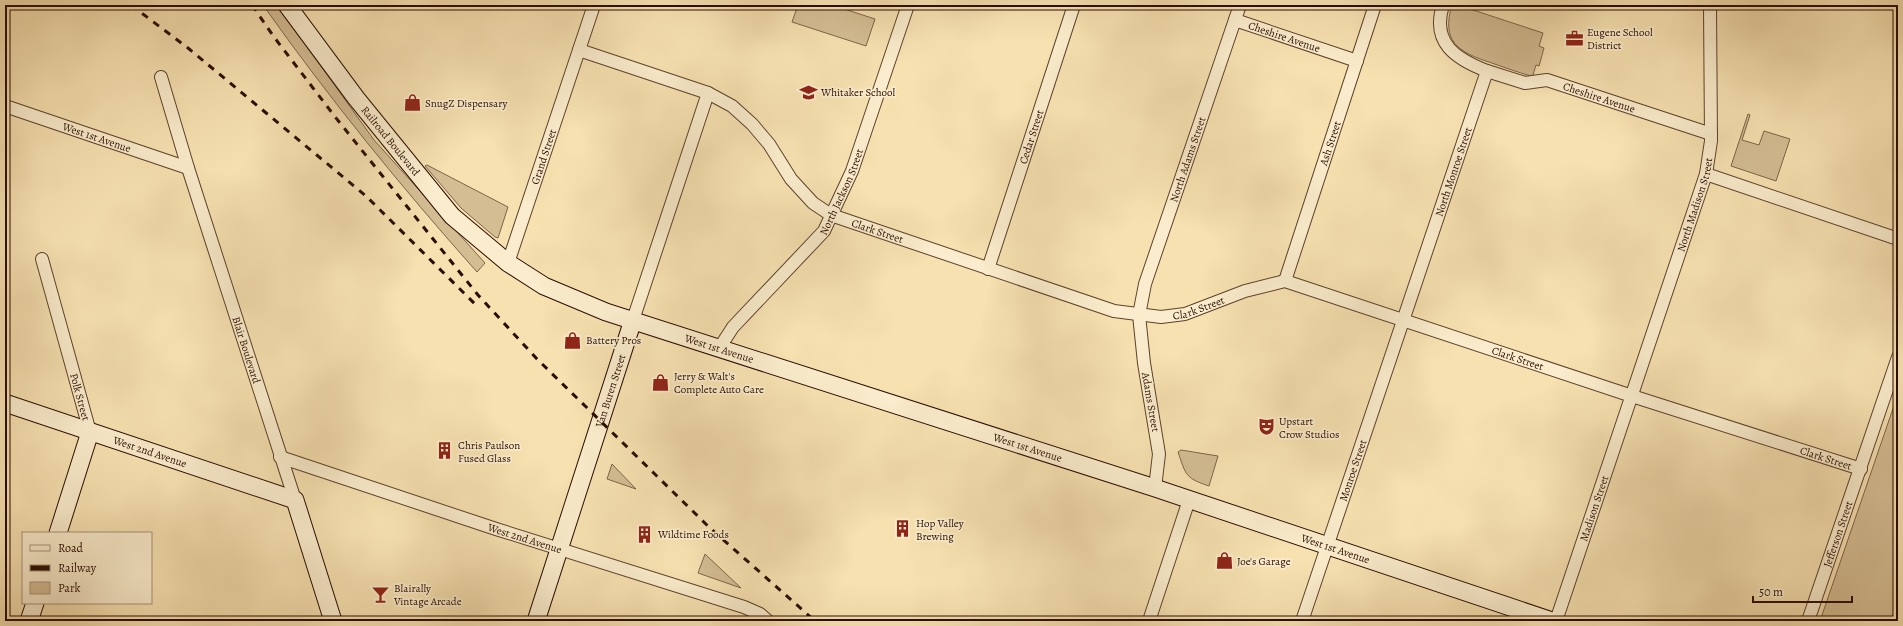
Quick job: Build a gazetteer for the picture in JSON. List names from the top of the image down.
{
  "streets": {
    "street": [
      "Cheshire Avenue",
      "West 1st Avenue",
      "Cedar Street",
      "Railroad Boulevard",
      "Ash Street",
      "Grand Street",
      "North Adams Street",
      "North Monroe Street",
      "North Jackson Street",
      "North Madison Street",
      "Clark Street",
      "Blair Boulevard",
      "Van Buren Street",
      "Polk Street",
      "Adams Street",
      "West 2nd Avenue",
      "Monroe Street",
      "Madison Street",
      "Jefferson Street"
    ]
  },
  "crossings": [
    ["Cheshire Avenue", "Ash Street"],
    ["Cheshire Avenue", "North Adams Street"],
    ["Cheshire Avenue", "North Monroe Street"],
    ["Cheshire Avenue", "North Madison Street"],
    ["West 1st Avenue", "Railroad Boulevard"],
    ["West 1st Avenue", "Grand Street"],
    ["West 1st Avenue", "North Jackson Street"],
    ["West 1st Avenue", "Blair Boulevard"],
    ["West 1st Avenue", "Van Buren Street"],
    ["West 1st Avenue", "Adams Street"],
    ["West 1st Avenue", "Monroe Street"],
    ["Cedar Street", "Clark Street"],
    ["Railroad Boulevard", "Grand Street"],
    ["Ash Street", "Clark Street"],
    ["Grand Street", "Clark Street"],
    ["North Adams Street", "Clark Street"],
    ["North Adams Street", "Adams Street"],
    ["North Monroe Street", "Clark Street"],
    ["North Monroe Street", "Monroe Street"],
    ["North Jackson Street", "Clark Street"],
    ["North Madison Street", "Clark Street"],
    ["North Madison Street", "Madison Street"],
    ["Clark Street", "Van Buren Street"],
    ["Clark Street", "Adams Street"],
    ["Clark Street", "Monroe Street"],
    ["Clark Street", "Madison Street"],
    ["Clark Street", "Jefferson Street"],
    ["Blair Boulevard", "West 2nd Avenue"],
    ["Van Buren Street", "West 2nd Avenue"],
    ["Polk Street", "West 2nd Avenue"]
  ],
  "places": {
    "office": ["Eugene School District"],
    "school or university": ["Whitaker School"],
    "shop": [
      "SnugZ Dispensary",
      "Battery Pros",
      "Jerry & Walt's Complete Auto Care",
      "Joe's Garage"
    ],
    "theatre": ["Upstart Crow Studios"],
    "building": ["Chris Paulson Fused Glass", "Hop Valley Brewing", "Wildtime Foods"],
    "bar": ["Blairally Vintage Arcade"]
  },
  "legend": ["Road", "Railway", "Park"],
  "scale_bar": "50 m"
}
